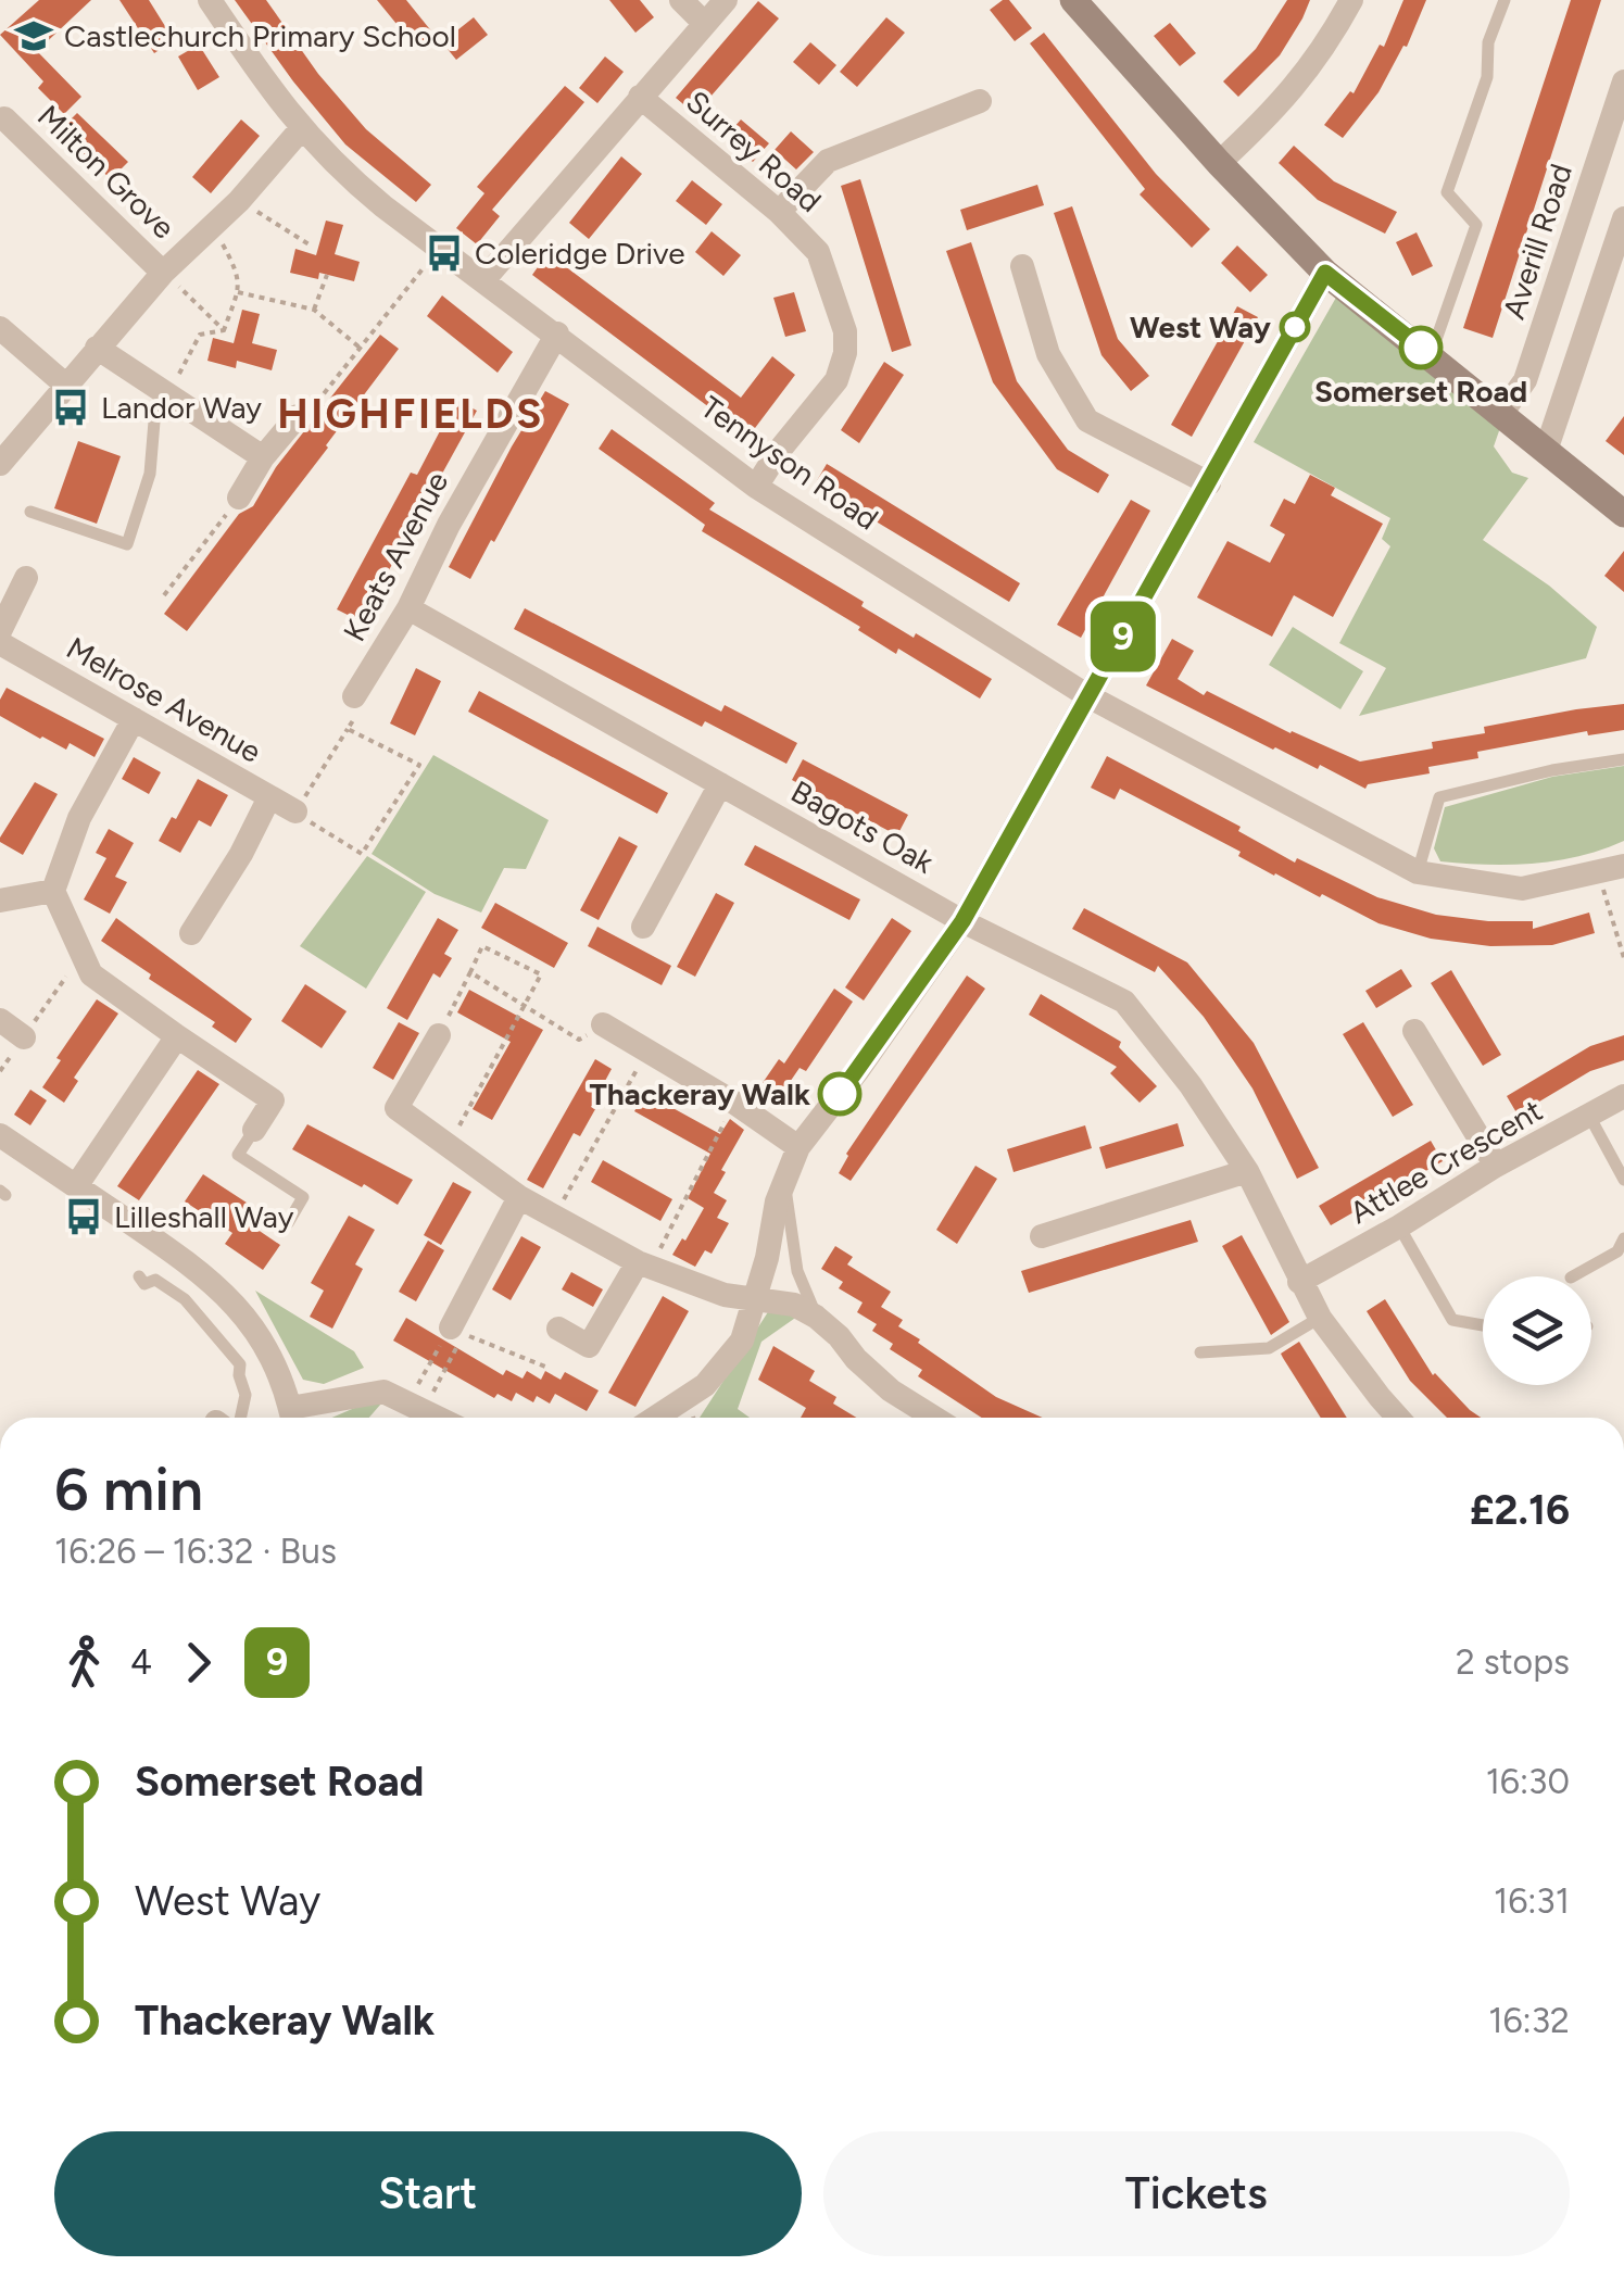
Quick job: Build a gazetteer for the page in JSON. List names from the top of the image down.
{
  "streets": {
    "street": [
      "Surrey Road",
      "Milton Grove",
      "Averill Road",
      "Tennyson Road",
      "Keats Avenue",
      "Melrose Avenue",
      "Bagots Oak",
      "Attlee Crescent"
    ]
  },
  "crossings": [
    ["Surrey Road", "Tennyson Road"],
    ["Milton Grove", "Tennyson Road"],
    ["Tennyson Road", "Keats Avenue"],
    ["Keats Avenue", "Bagots Oak"],
    ["Bagots Oak", "Attlee Crescent"]
  ],
  "districts": ["HIGHFIELDS"],
  "places": {
    "school or university": ["Castlechurch Primary School"],
    "bus stop": ["Coleridge Drive", "Landor Way", "Lilleshall Way"],
    "other": ["West Way", "Somerset Road", "Thackeray Walk"]
  },
  "lines": ["bus line 9"],
  "page": {
    "on_map": "9",
    "heading": ["6 min", "16:26 – 16:32 · Bus", "£2.16"],
    "legs": ["4", "9", "2 stops"],
    "list": [
      {
        "name": "Somerset Road",
        "value": "16:30"
      },
      {
        "name": "West Way",
        "value": "16:31"
      },
      {
        "name": "Thackeray Walk",
        "value": "16:32"
      }
    ],
    "buttons": ["Start", "Tickets"]
  }
}
